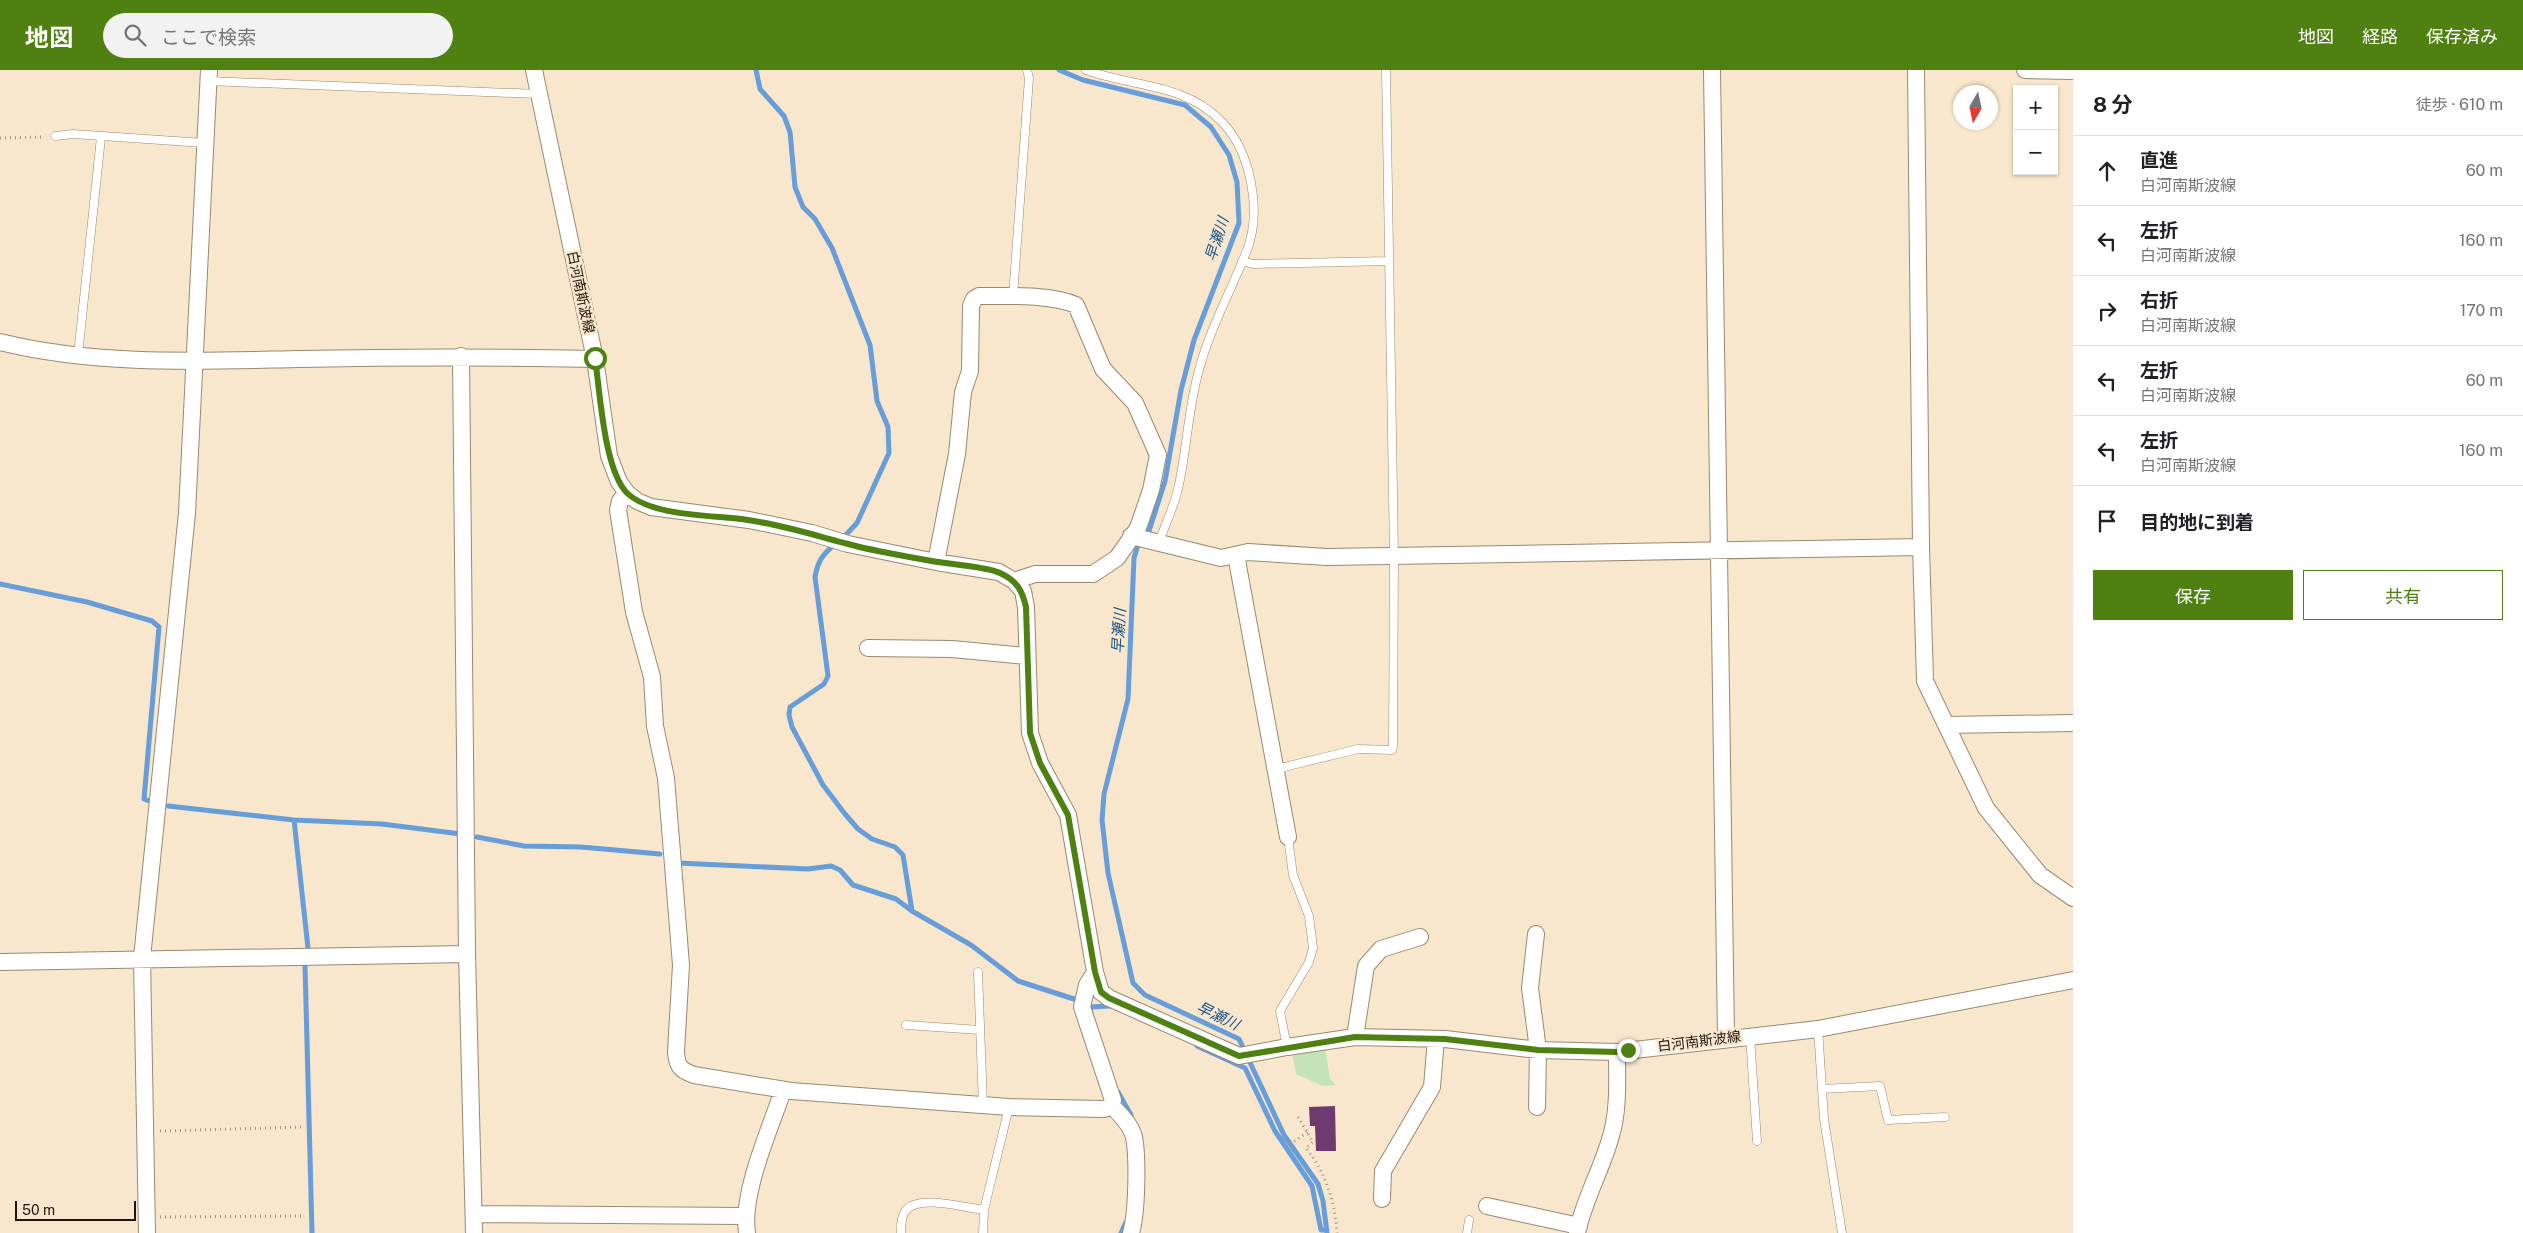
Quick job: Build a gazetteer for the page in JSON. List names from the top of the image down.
{
  "streets": {
    "street": ["白河南斯波線"]
  },
  "water": ["早瀬川"],
  "scale_bar": "50 m",
  "north": "bottom",
  "page": {
    "header": "地図",
    "search": "ここで検索",
    "nav": ["地図", "経路", "保存済み"],
    "heading": ["8 分", "徒歩 · 610 m"],
    "map_buttons": ["+", "−"],
    "list": [
      ["直進", "白河南斯波線", "60 m"],
      ["左折", "白河南斯波線", "160 m"],
      ["右折", "白河南斯波線", "170 m"],
      ["左折", "白河南斯波線", "60 m"],
      ["左折", "白河南斯波線", "160 m"],
      "目的地に到着"
    ],
    "buttons": ["保存", "共有"],
    "scale": "50 m"
  }
}
